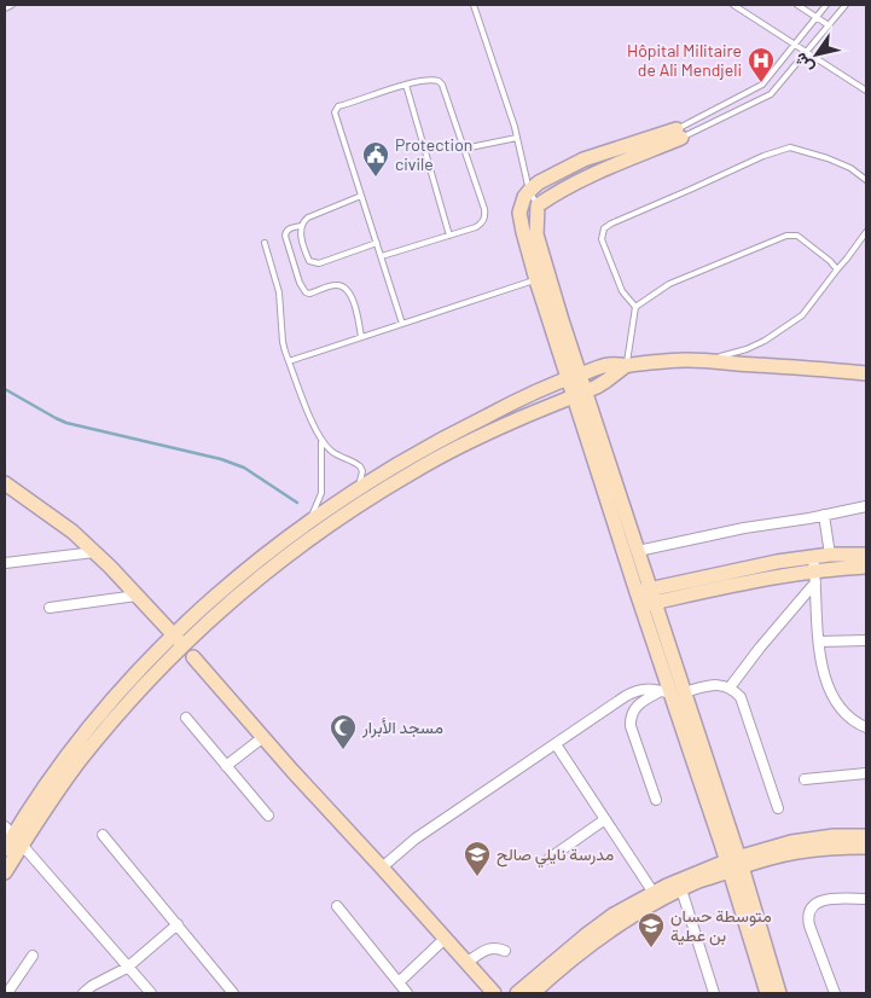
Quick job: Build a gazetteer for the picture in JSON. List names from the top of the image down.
{
  "places": {
    "hospital": ["Hôpital Militaire de Ali Mendjeli"],
    "public building": ["Protection civile"],
    "mosque": ["مسجد الأبرار"],
    "school or university": ["مدرسة نايلي صالح", "متوسطة حسان بن عطية"]
  },
  "north": "bottom left"
}
